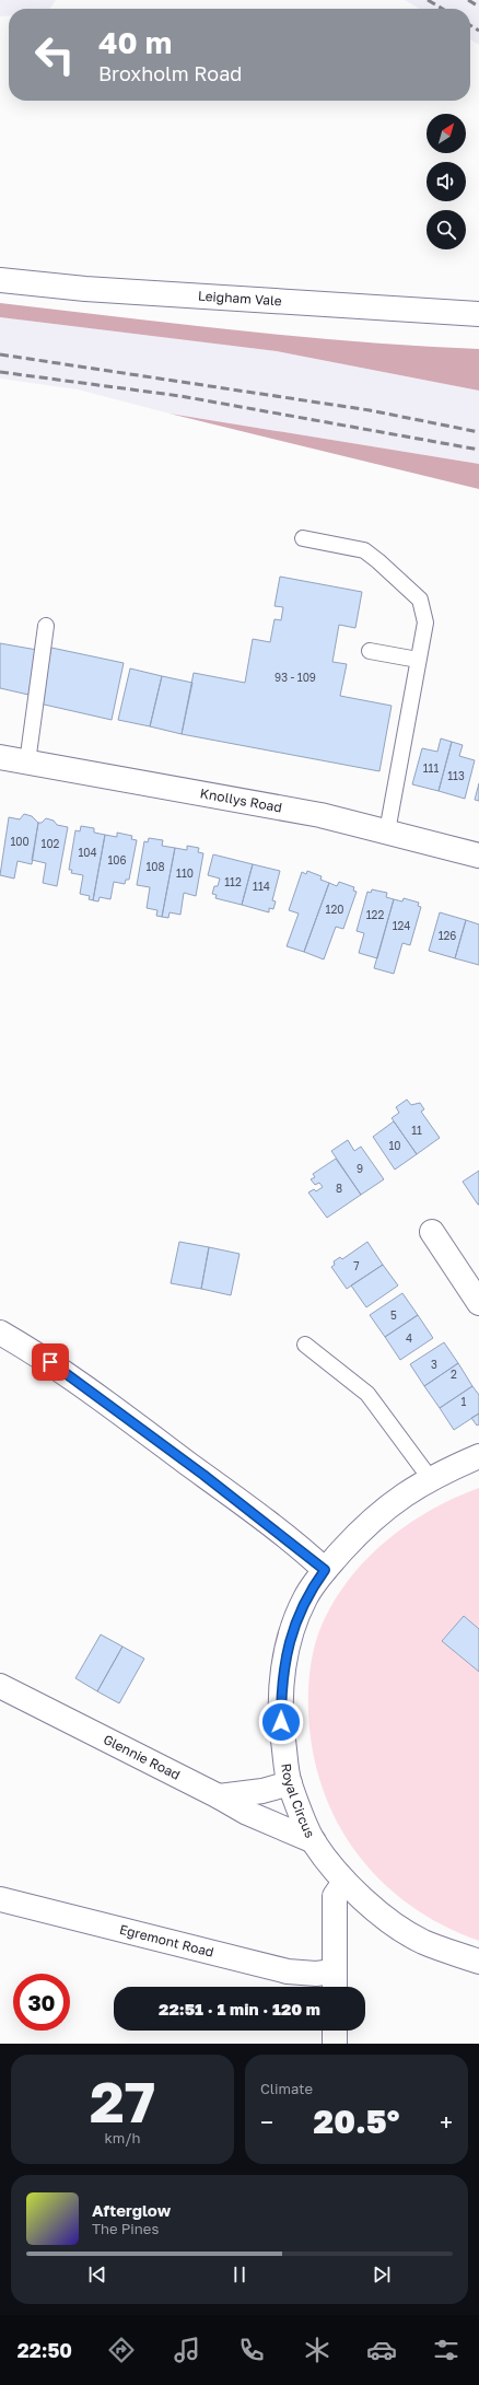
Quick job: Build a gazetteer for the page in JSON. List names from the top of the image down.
{
  "streets": {
    "street": [
      "Leigham Vale",
      "Knollys Road",
      "Glennie Road",
      "Royal Circus",
      "Egremont Road"
    ]
  },
  "crossings": [
    ["Glennie Road", "Royal Circus"]
  ],
  "house_numbers": [
    "93 - 109",
    "111",
    "113",
    "100",
    "102",
    "104",
    "106",
    "108",
    "110",
    "112",
    "114",
    "120",
    "122",
    "124",
    "126",
    "11",
    "10",
    "9",
    "8",
    "7",
    "5",
    "4",
    "3",
    "2",
    "1"
  ],
  "north": "top right",
  "page": {
    "turn": ["40 m", "Broxholm Road"],
    "limit": "30",
    "trip": "22:51 · 1 min · 120 m",
    "tile": [
      ["27", "km/h"],
      "Climate"
    ],
    "heat": ["−", "20.5°", "+"],
    "song": ["Afterglow", "The Pines"],
    "tabs": "22:50"
  }
}
